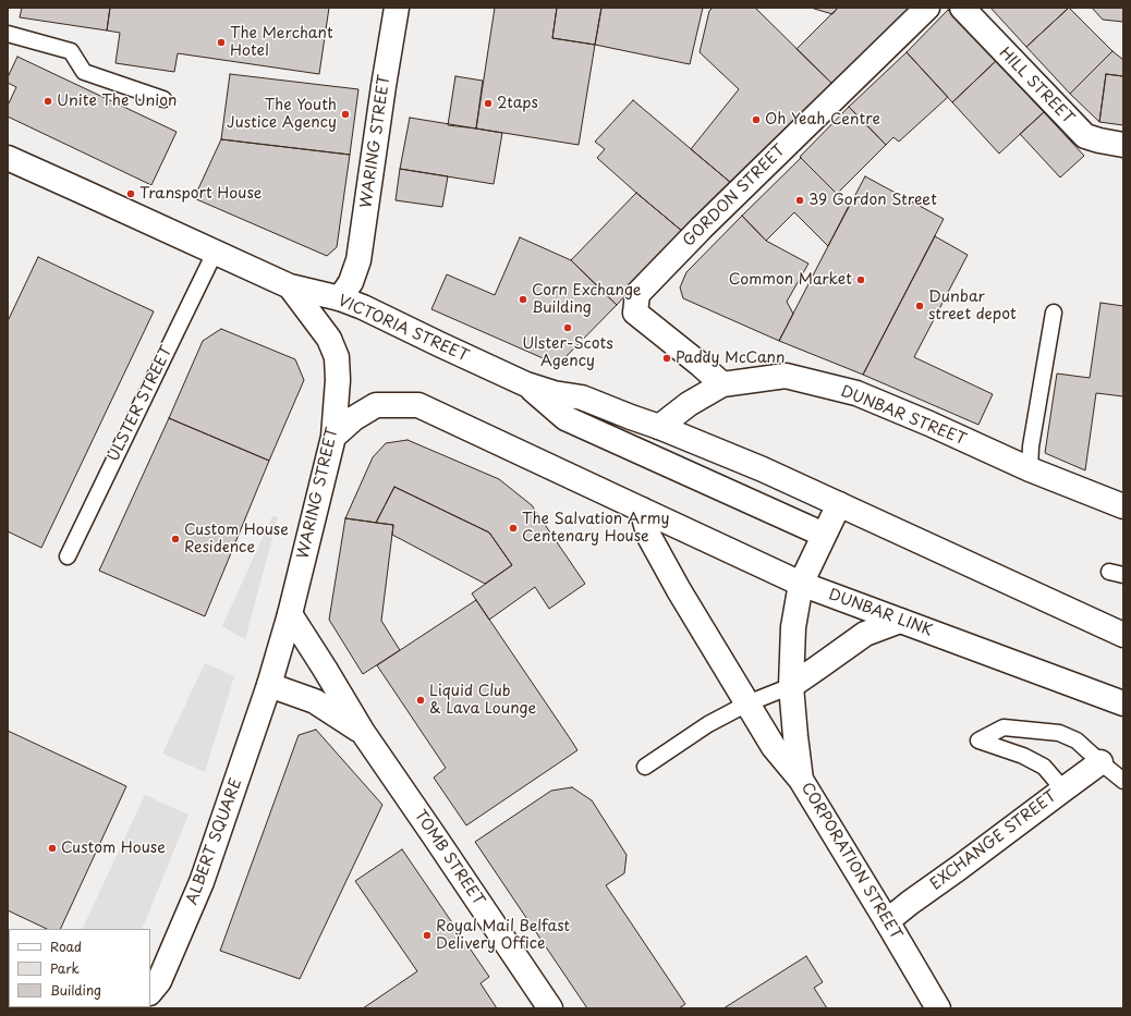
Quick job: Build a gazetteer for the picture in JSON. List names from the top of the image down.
{
  "streets": {
    "street": [
      "HILL STREET",
      "WARING STREET",
      "GORDON STREET",
      "VICTORIA STREET",
      "DUNBAR STREET",
      "DUNBAR LINK",
      "EXCHANGE STREET",
      "ALBERT SQUARE",
      "TOMB STREET",
      "CORPORATION STREET"
    ],
    "lane": ["ULSTER STREET"]
  },
  "crossings": [
    ["WARING STREET", "VICTORIA STREET"],
    ["WARING STREET", "ALBERT SQUARE"],
    ["WARING STREET", "TOMB STREET"],
    ["GORDON STREET", "DUNBAR STREET"],
    ["VICTORIA STREET", "ULSTER STREET"],
    ["VICTORIA STREET", "DUNBAR STREET"],
    ["DUNBAR LINK", "CORPORATION STREET"],
    ["EXCHANGE STREET", "CORPORATION STREET"],
    ["ALBERT SQUARE", "TOMB STREET"]
  ],
  "places": [
    "The Merchant Hotel",
    "Unite The Union",
    "2taps",
    "The Youth Justice Agency",
    "Oh Yeah Centre",
    "Transport House",
    "39 Gordon Street",
    "Common Market",
    "Corn Exchange Building",
    "Dunbar street depot",
    "Ulster-Scots Agency",
    "Paddy McCann",
    "The Salvation Army Centenary House",
    "Custom House Residence",
    "Liquid Club & Lava Lounge",
    "Custom House",
    "Royal Mail Belfast Delivery Office"
  ],
  "legend": ["Road", "Park", "Building"]
}
